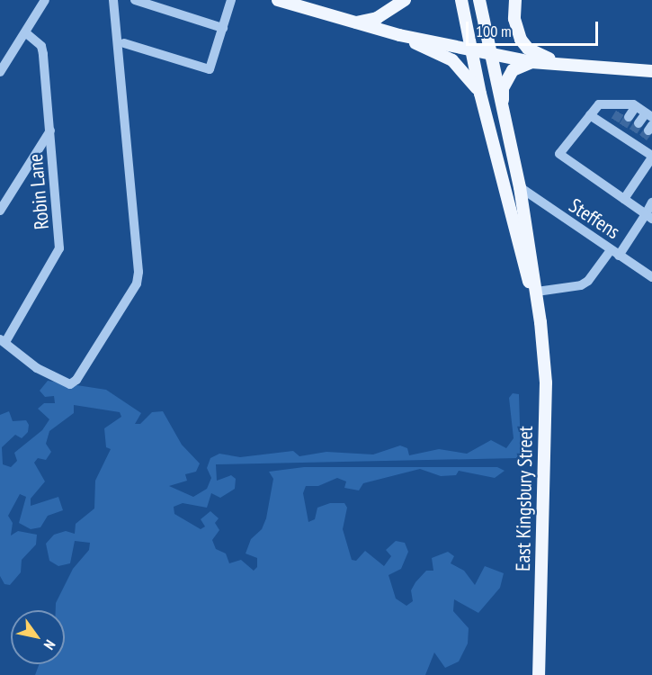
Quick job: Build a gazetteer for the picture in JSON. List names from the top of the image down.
{
  "streets": {
    "main road": ["East Kingsbury Street"],
    "street": ["Robin Lane", "Steffens"]
  },
  "crossings": [
    ["Steffens", "East Kingsbury Street"]
  ],
  "scale_bar": "100 m",
  "north": "bottom right"
}
